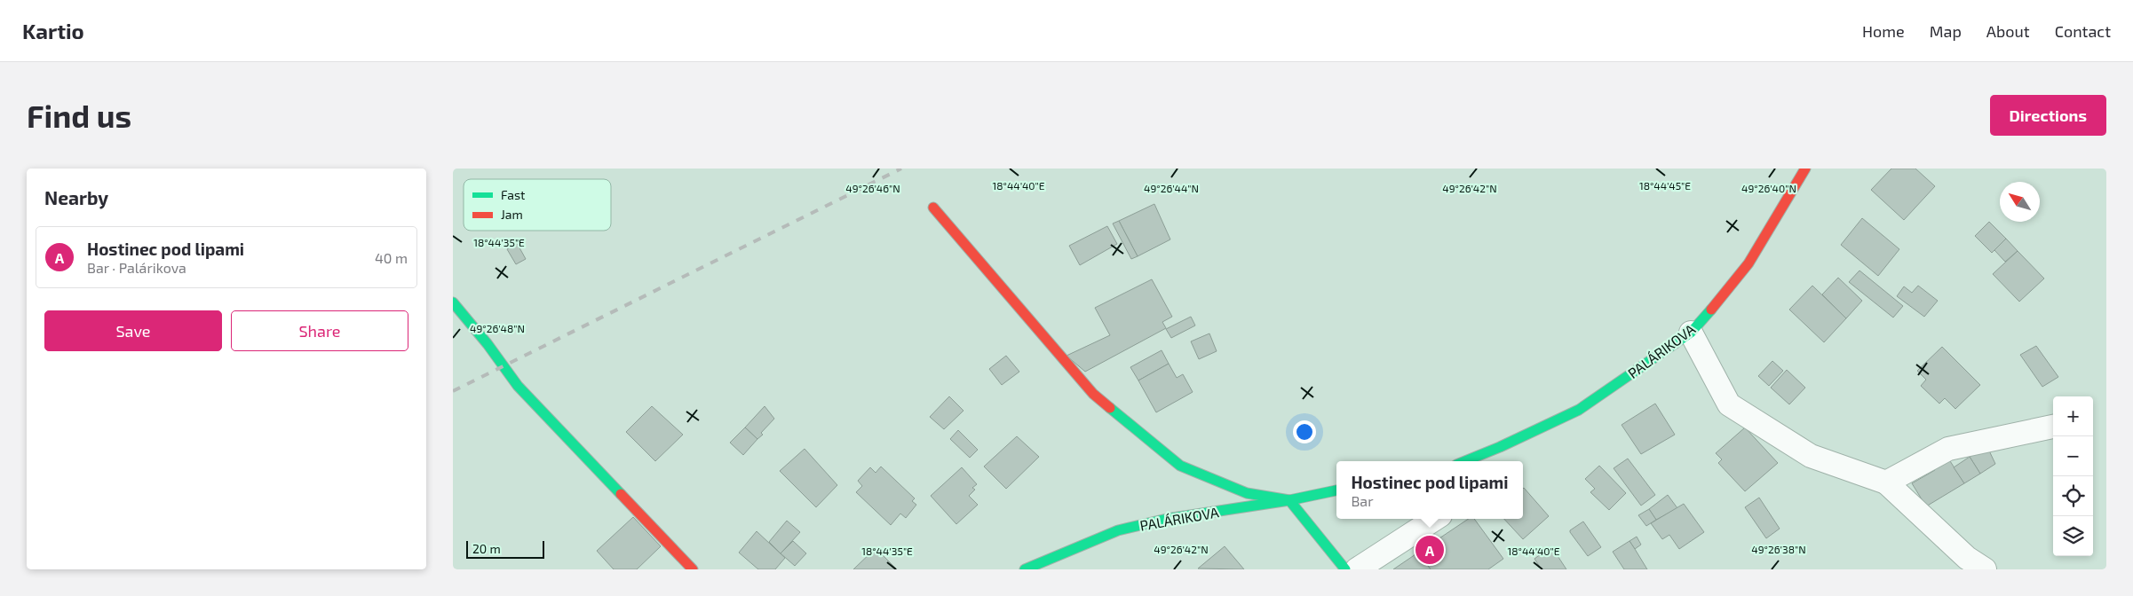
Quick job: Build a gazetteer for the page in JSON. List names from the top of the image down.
{
  "streets": {
    "street": ["PALÁRIKOVA"]
  },
  "legend": ["Fast", "Jam"],
  "scale_bar": "20 m",
  "north": "top left",
  "page": {
    "header": "Kartio",
    "nav": [
      "Home",
      "Map",
      "About",
      "Contact"
    ],
    "buttons": [
      "Directions",
      ["Save", "Share"]
    ],
    "title": "Find us",
    "heading": "Nearby",
    "list": [
      {
        "mark": "A",
        "name": "Hostinec pod lipami",
        "note": "Bar · Palárikova",
        "value": "40 m"
      }
    ],
    "map_buttons": ["+", "−"],
    "popup": ["Hostinec pod lipami", "Bar"],
    "pins": "A",
    "scale": "20 m"
  },
  "coordinates": [
    "18°44'40\"E",
    "18°44'45\"E",
    "49°26'46\"N",
    "49°26'44\"N",
    "49°26'42\"N",
    "49°26'40\"N",
    "18°44'35\"E",
    "49°26'48\"N",
    "49°26'38\"N"
  ]
}
